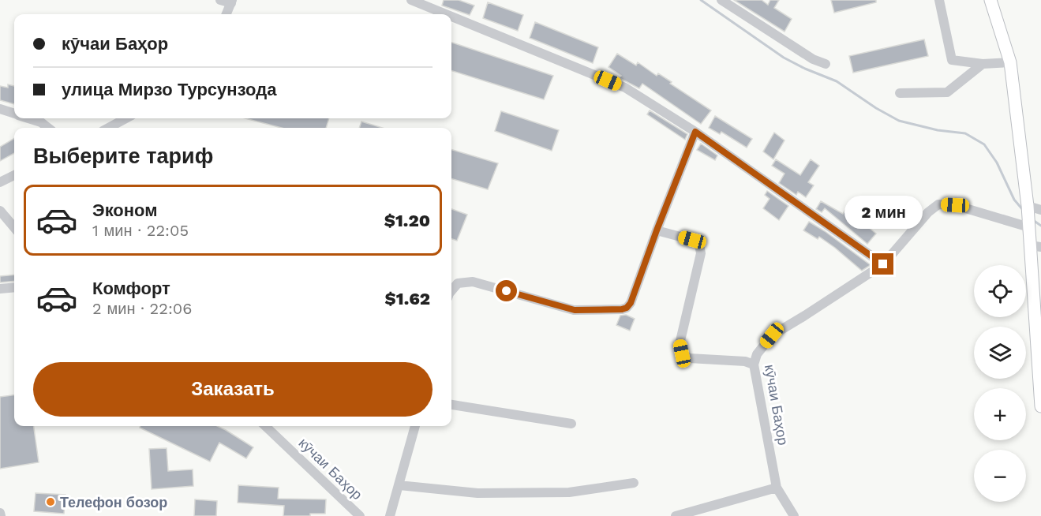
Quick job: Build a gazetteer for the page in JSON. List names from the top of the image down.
{
  "streets": {
    "street": ["кӯчаи Баҳор"]
  },
  "places": ["Телефон бозор"],
  "page": {
    "banner": ["кӯчаи Баҳор", "улица Мирзо Турсунзода"],
    "heading": "Выберите тариф",
    "list": [
      {
        "name": "Эконом",
        "note": "1 мин · 22:05",
        "value": "$1.20"
      },
      {
        "name": "Комфорт",
        "note": "2 мин · 22:06",
        "value": "$1.62"
      }
    ],
    "bubble": "2 мин",
    "map_buttons": ["+", "−"],
    "buttons": "Заказать"
  }
}
